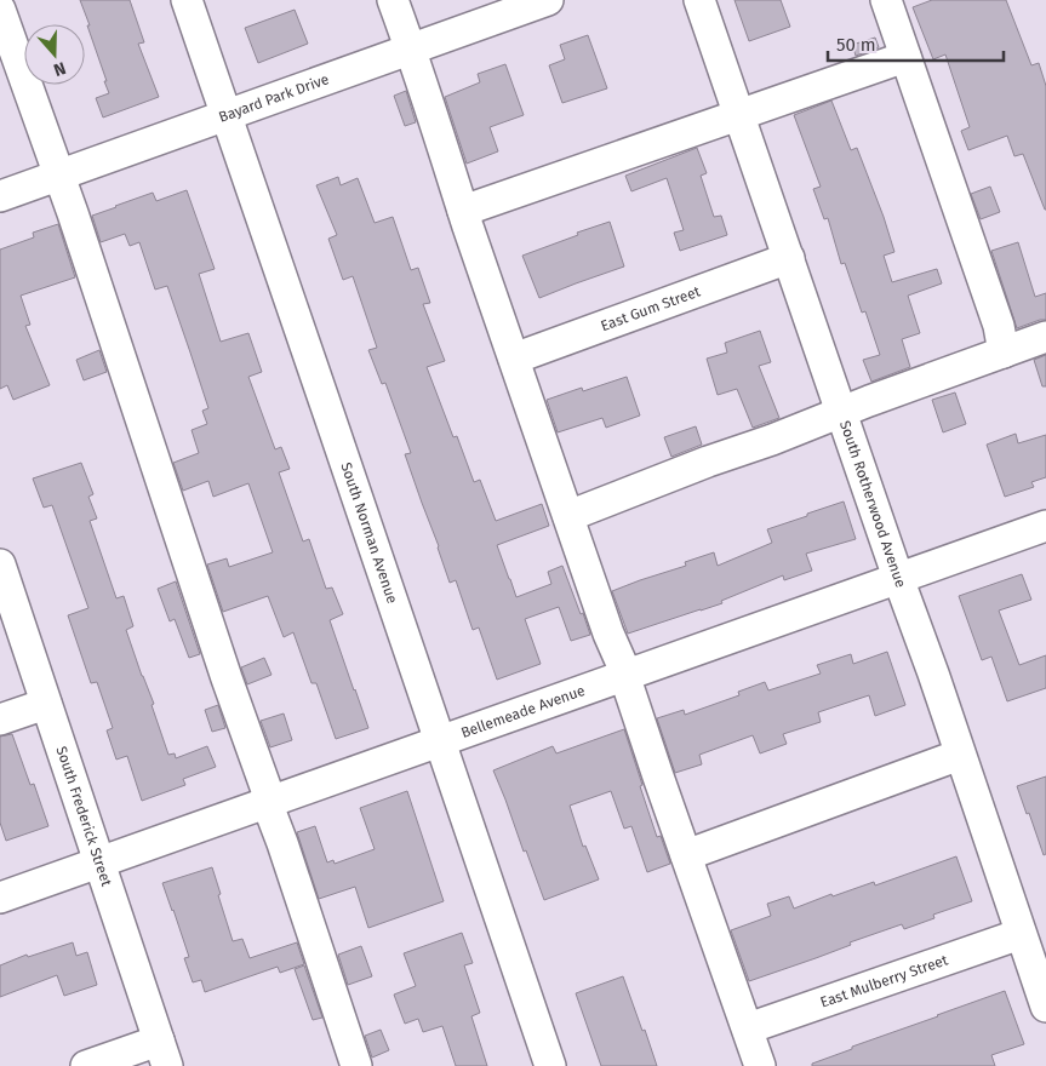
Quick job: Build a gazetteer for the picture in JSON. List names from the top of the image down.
{
  "streets": {
    "street": [
      "Bayard Park Drive",
      "East Gum Street",
      "South Rotherwood Avenue",
      "South Norman Avenue",
      "Bellemeade Avenue",
      "South Frederick Street",
      "East Mulberry Street"
    ]
  },
  "crossings": [
    ["Bayard Park Drive", "South Norman Avenue"],
    ["East Gum Street", "South Rotherwood Avenue"],
    ["South Rotherwood Avenue", "Bellemeade Avenue"],
    ["South Rotherwood Avenue", "East Mulberry Street"],
    ["South Norman Avenue", "Bellemeade Avenue"],
    ["Bellemeade Avenue", "South Frederick Street"]
  ],
  "scale_bar": "50 m",
  "north": "bottom"
}
